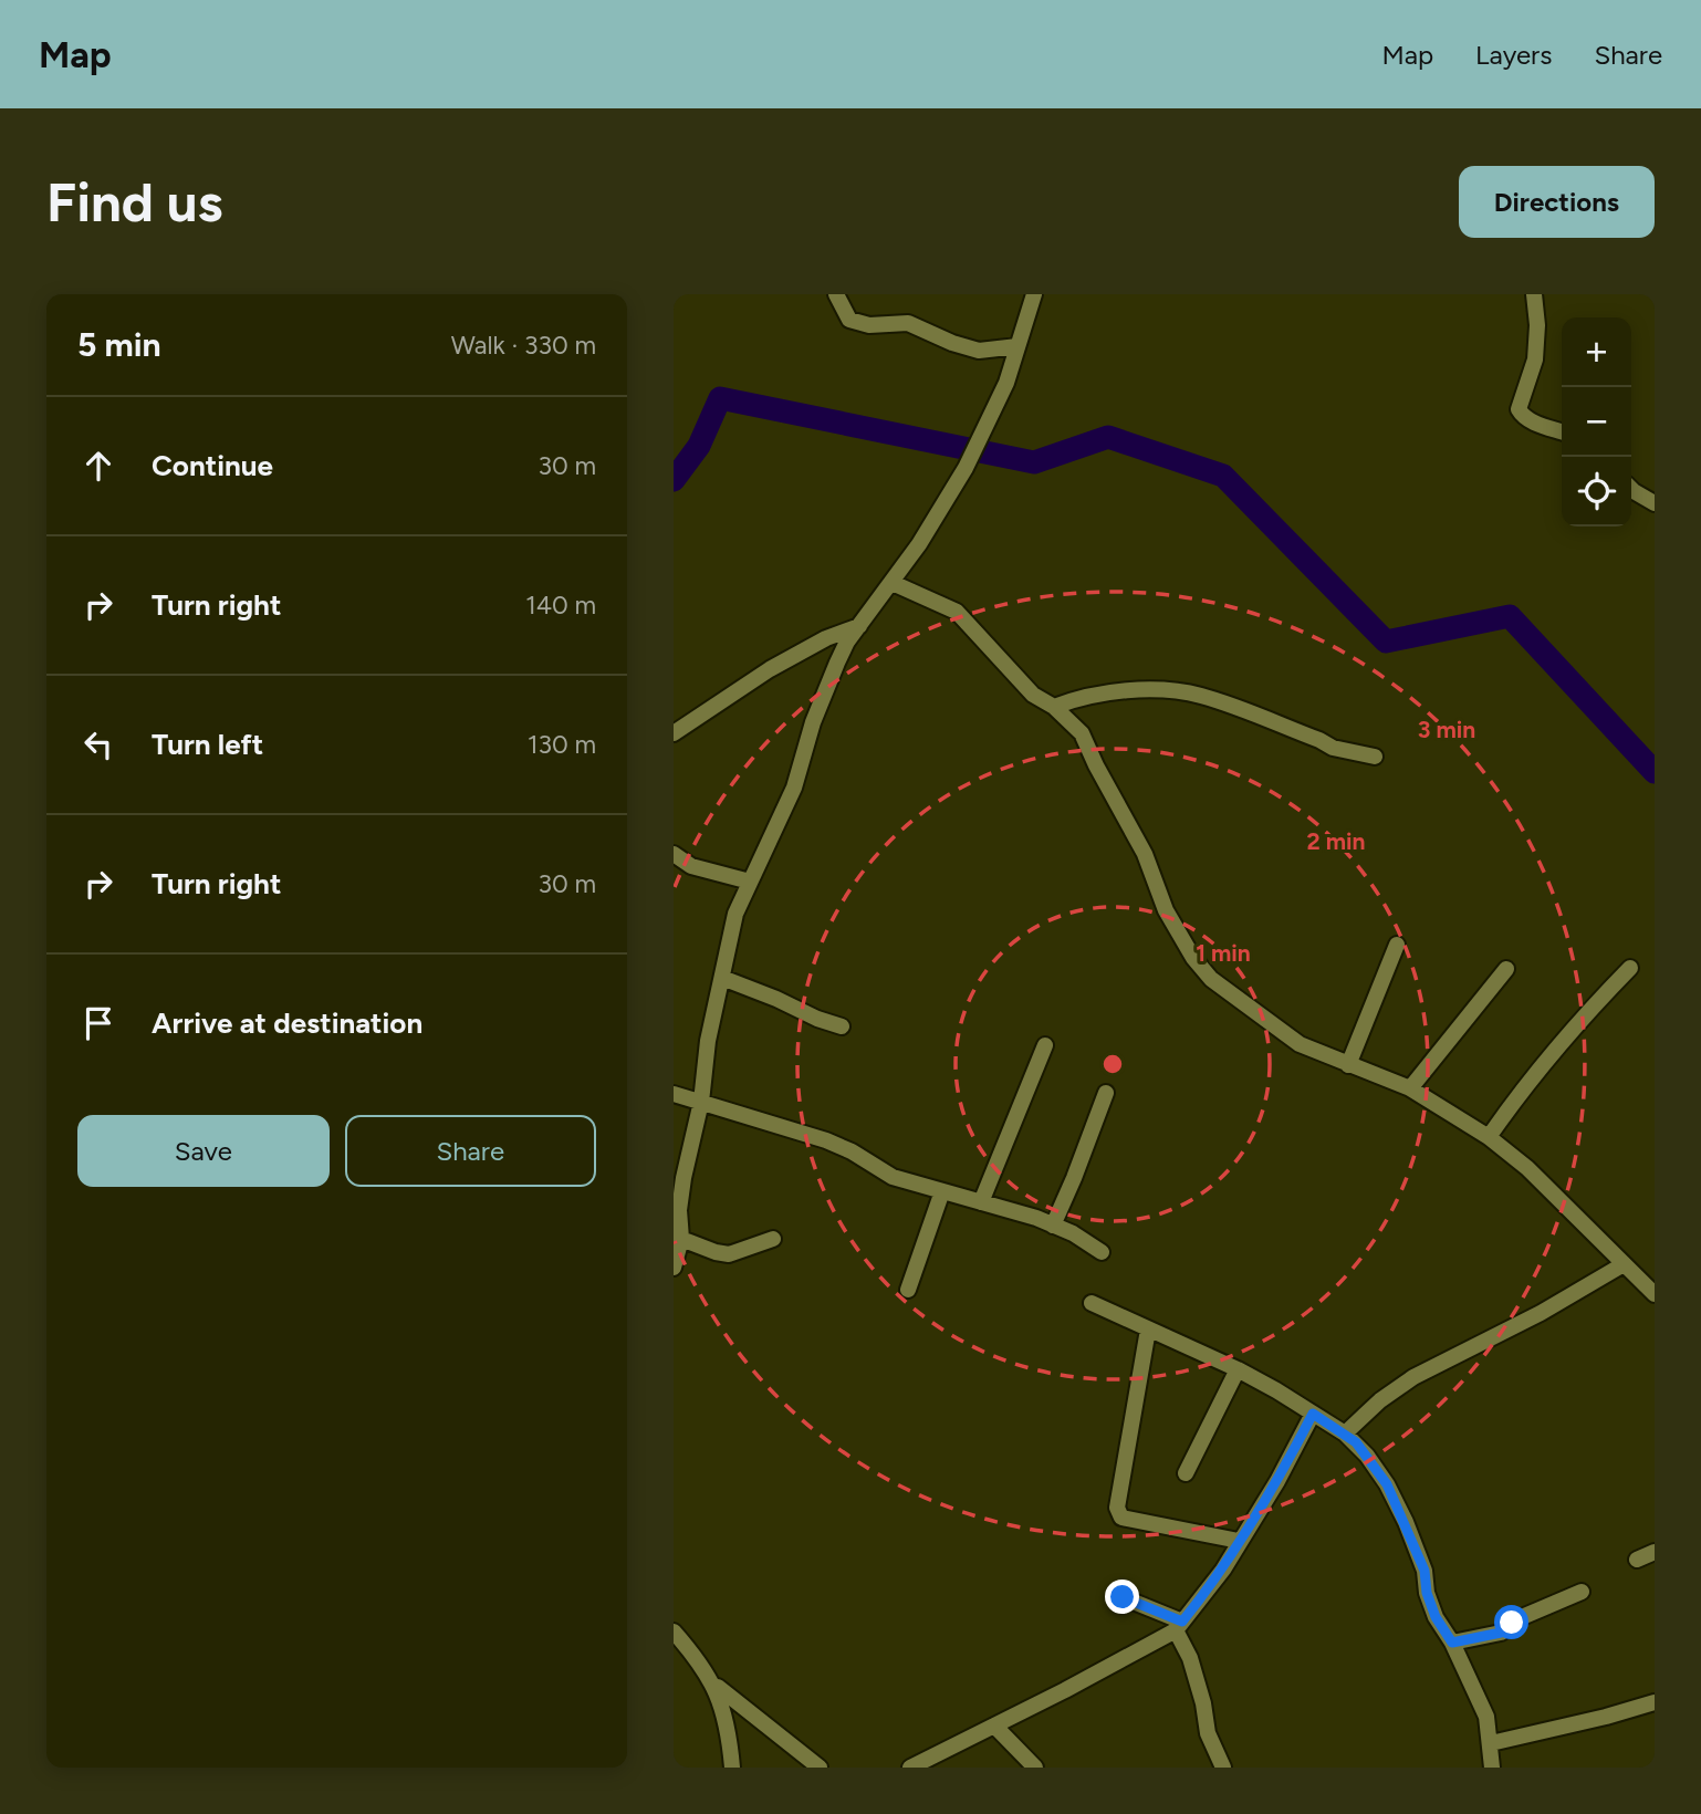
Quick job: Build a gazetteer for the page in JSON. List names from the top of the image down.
{
  "page": {
    "header": "Map",
    "nav": ["Map", "Layers", "Share"],
    "buttons": [
      "Directions",
      ["Save", "Share"]
    ],
    "title": "Find us",
    "heading": ["5 min", "Walk · 330 m"],
    "map_buttons": ["+", "−"],
    "list": [
      ["Continue", "30 m"],
      ["Turn right", "140 m"],
      ["Turn left", "130 m"],
      ["Turn right", "30 m"],
      "Arrive at destination"
    ]
  },
  "rings": ["3 min", "2 min", "1 min"]
}
